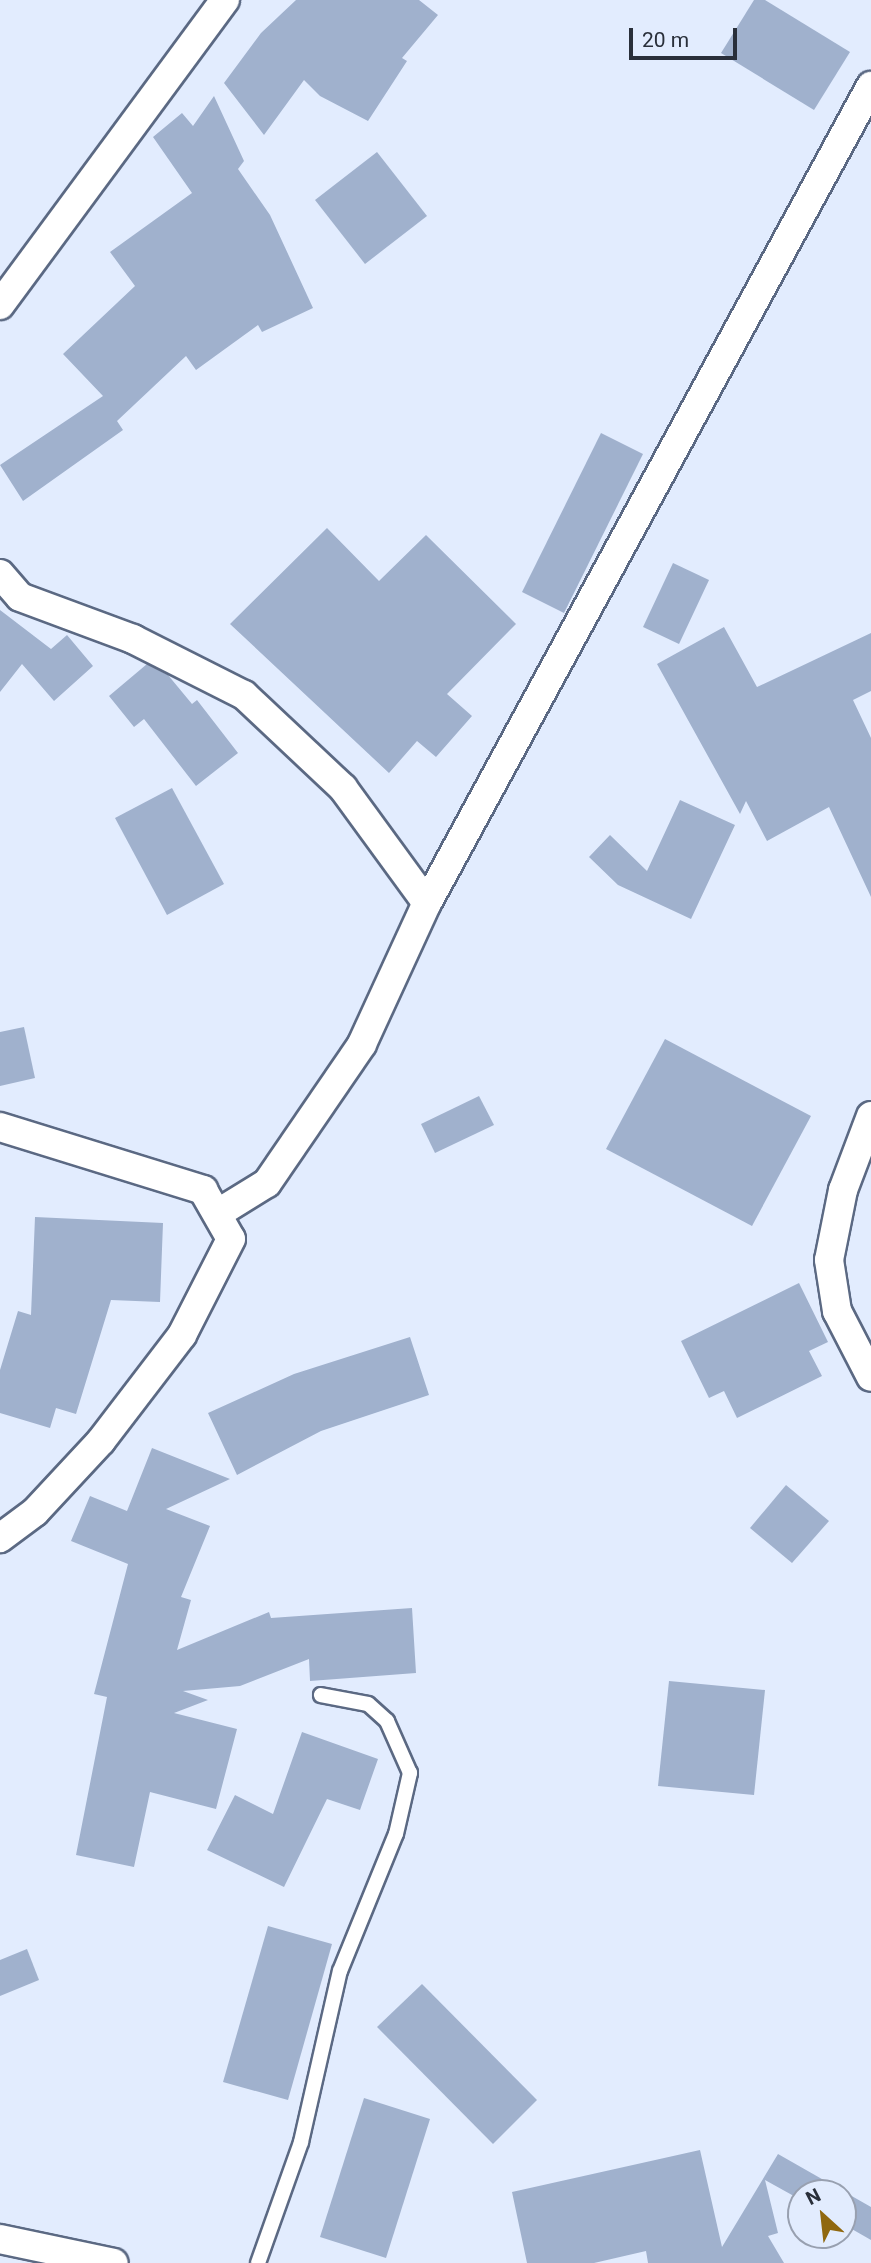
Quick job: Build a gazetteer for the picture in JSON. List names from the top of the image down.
{
  "scale_bar": "20 m",
  "north": "top left"
}
